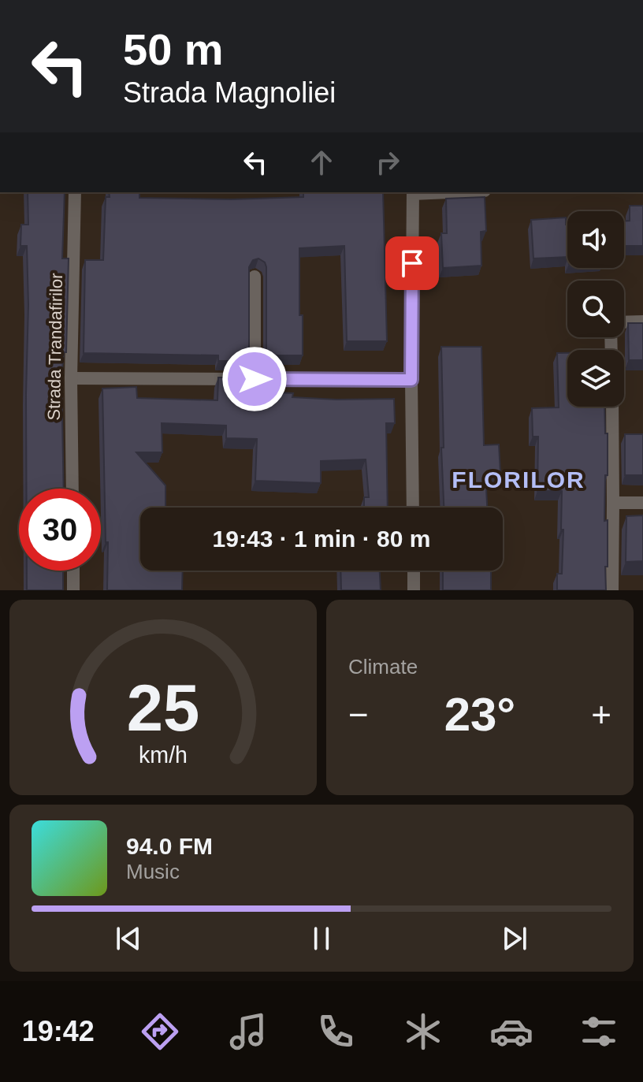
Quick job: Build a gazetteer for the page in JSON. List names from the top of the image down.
{
  "streets": {
    "street": ["Strada Trandafirilor"]
  },
  "districts": ["FLORILOR"],
  "page": {
    "turn": ["50 m", "Strada Magnoliei"],
    "limit": "30",
    "trip": "19:43 · 1 min · 80 m",
    "tile": "Climate",
    "heat": ["−", "23°", "+"],
    "song": ["94.0 FM", "Music"],
    "tabs": "19:42",
    "gauge": ["25", "km/h"]
  }
}
